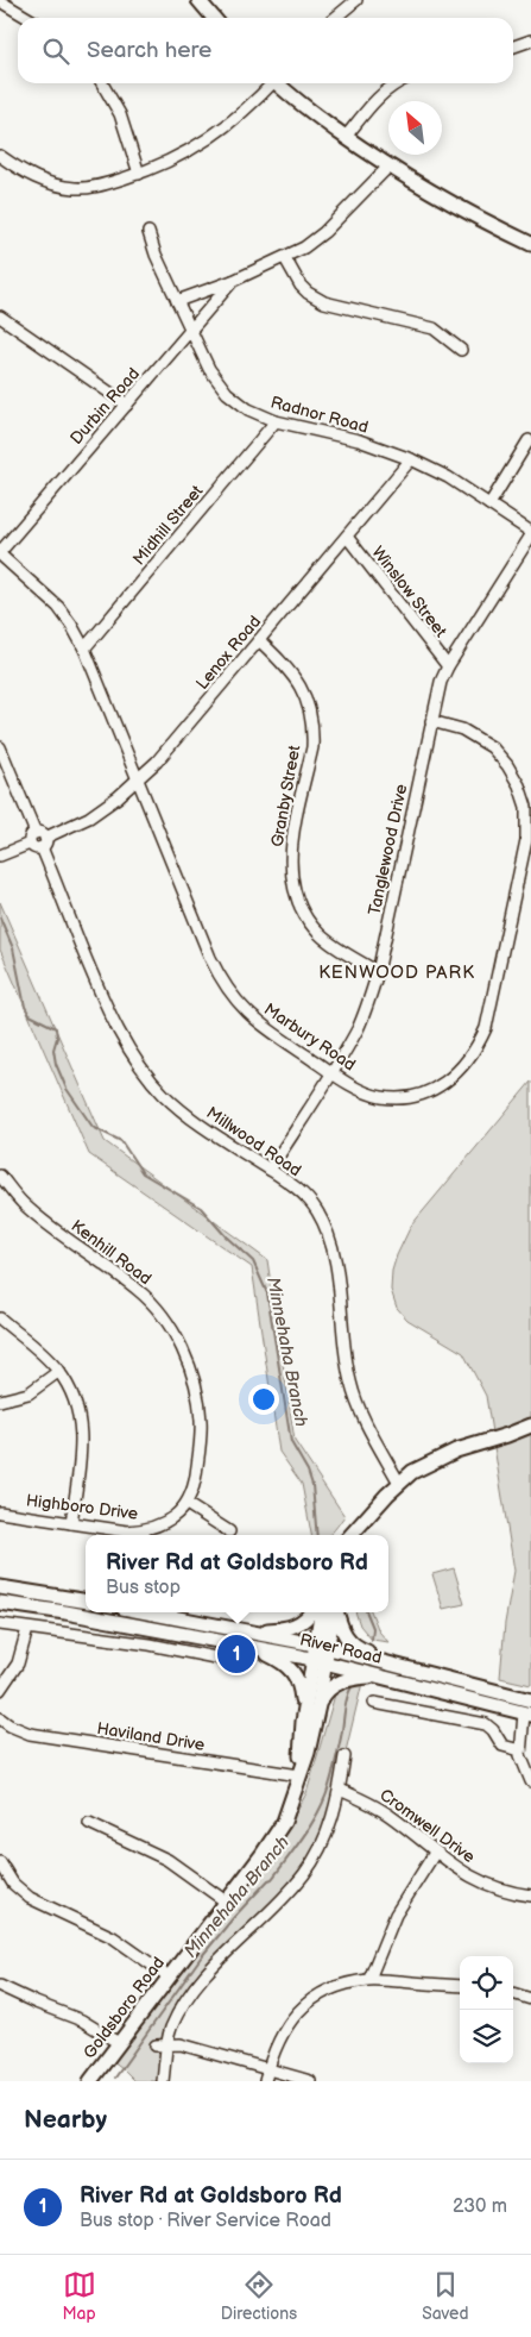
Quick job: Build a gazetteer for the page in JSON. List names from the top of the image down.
{
  "streets": {
    "main road": ["River Road", "Goldsboro Road"],
    "street": [
      "Durbin Road",
      "Radnor Road",
      "Midhill Street",
      "Winslow Street",
      "Lenox Road",
      "Granby Street",
      "Tanglewood Drive",
      "Marbury Road",
      "Millwood Road",
      "Kenhill Road",
      "Highboro Drive",
      "Haviland Drive",
      "Cromwell Drive"
    ]
  },
  "crossings": [
    ["Durbin Road", "Radnor Road"],
    ["Durbin Road", "Marbury Road"],
    ["Radnor Road", "Midhill Street"],
    ["Radnor Road", "Lenox Road"],
    ["Radnor Road", "Tanglewood Drive"],
    ["Midhill Street", "Marbury Road"],
    ["Winslow Street", "Lenox Road"],
    ["Winslow Street", "Tanglewood Drive"],
    ["Lenox Road", "Granby Street"],
    ["Lenox Road", "Marbury Road"],
    ["Lenox Road", "Millwood Road"],
    ["Granby Street", "Tanglewood Drive"],
    ["Tanglewood Drive", "Marbury Road"],
    ["Tanglewood Drive", "Millwood Road"],
    ["Kenhill Road", "Highboro Drive"],
    ["River Road", "Goldsboro Road"],
    ["Haviland Drive", "Goldsboro Road"]
  ],
  "districts": ["KENWOOD PARK"],
  "water": ["Minnehaha Branch"],
  "north": "top left",
  "page": {
    "search": "Search here",
    "popup": ["River Rd at Goldsboro Rd", "Bus stop"],
    "pins": "1",
    "heading": "Nearby",
    "list": [
      {
        "mark": "1",
        "name": "River Rd at Goldsboro Rd",
        "note": "Bus stop · River Service Road",
        "value": "230 m"
      }
    ],
    "nav": ["Map", "Directions", "Saved"]
  }
}
